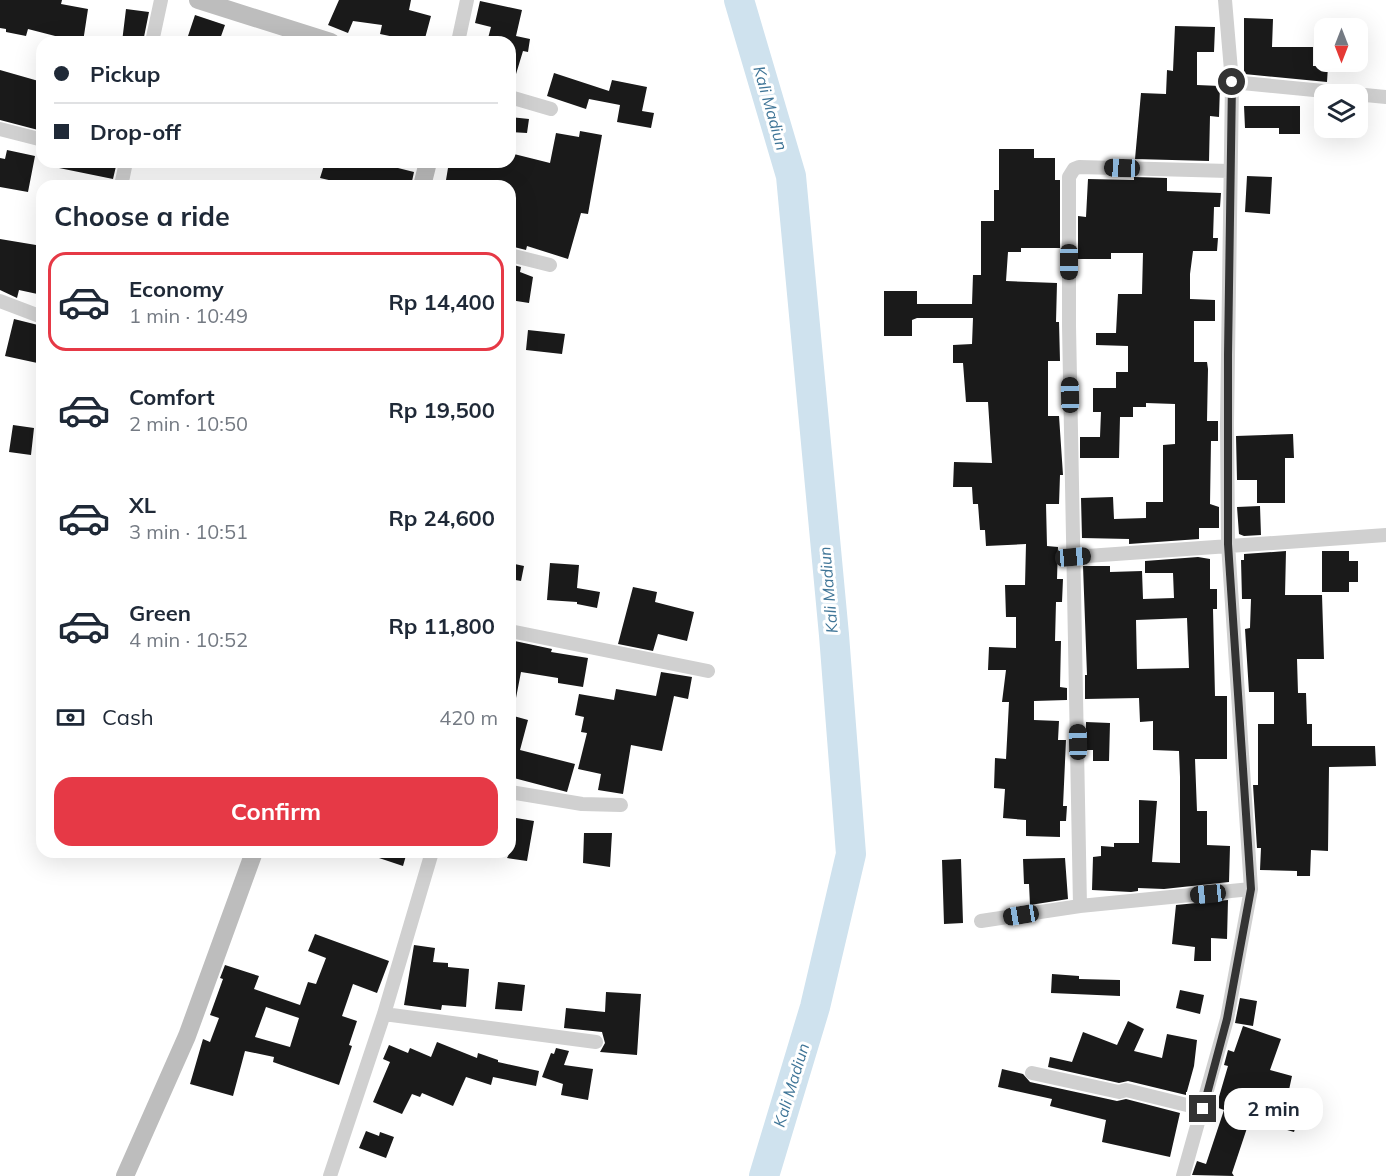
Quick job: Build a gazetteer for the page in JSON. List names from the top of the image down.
{
  "water": ["Kali Madiun"],
  "north": "bottom",
  "page": {
    "banner": ["Pickup", "Drop-off"],
    "heading": "Choose a ride",
    "list": [
      {
        "name": "Economy",
        "note": "1 min · 10:49",
        "value": "Rp 14,400"
      },
      {
        "name": "Comfort",
        "note": "2 min · 10:50",
        "value": "Rp 19,500"
      },
      {
        "name": "XL",
        "note": "3 min · 10:51",
        "value": "Rp 24,600"
      },
      {
        "name": "Green",
        "note": "4 min · 10:52",
        "value": "Rp 11,800"
      }
    ],
    "pay": ["Cash", "420 m"],
    "buttons": "Confirm",
    "bubble": "2 min"
  }
}
